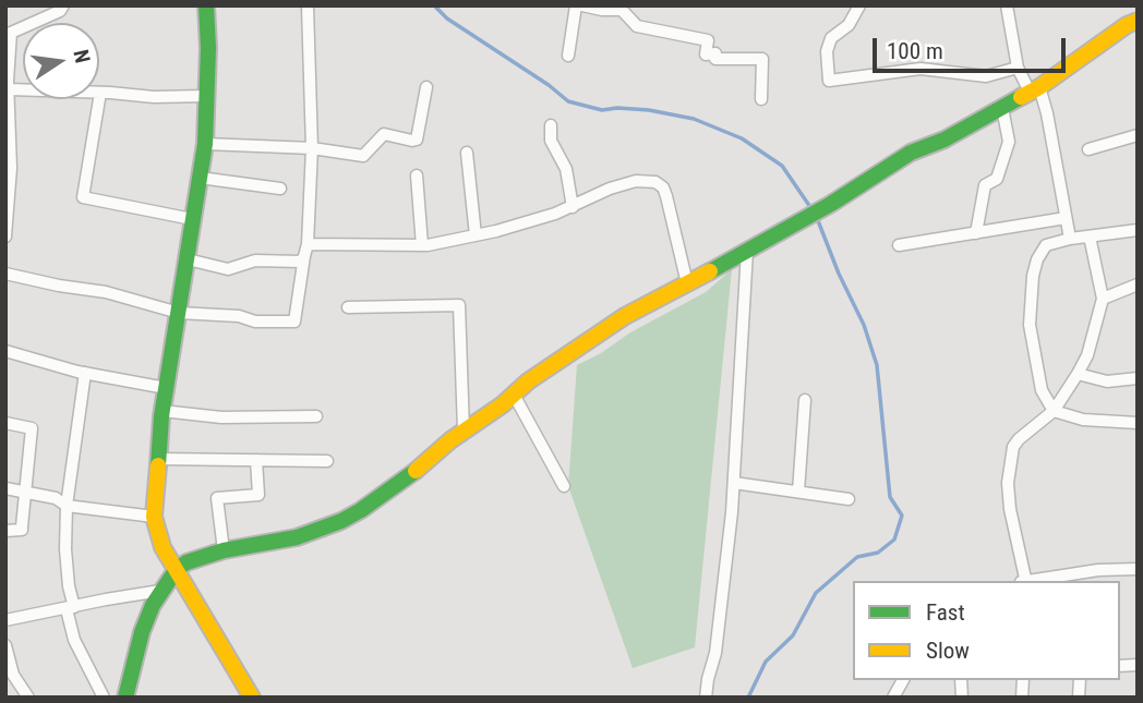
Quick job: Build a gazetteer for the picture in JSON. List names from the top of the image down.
{
  "legend": ["Fast", "Slow"],
  "scale_bar": "100 m",
  "north": "right"
}
